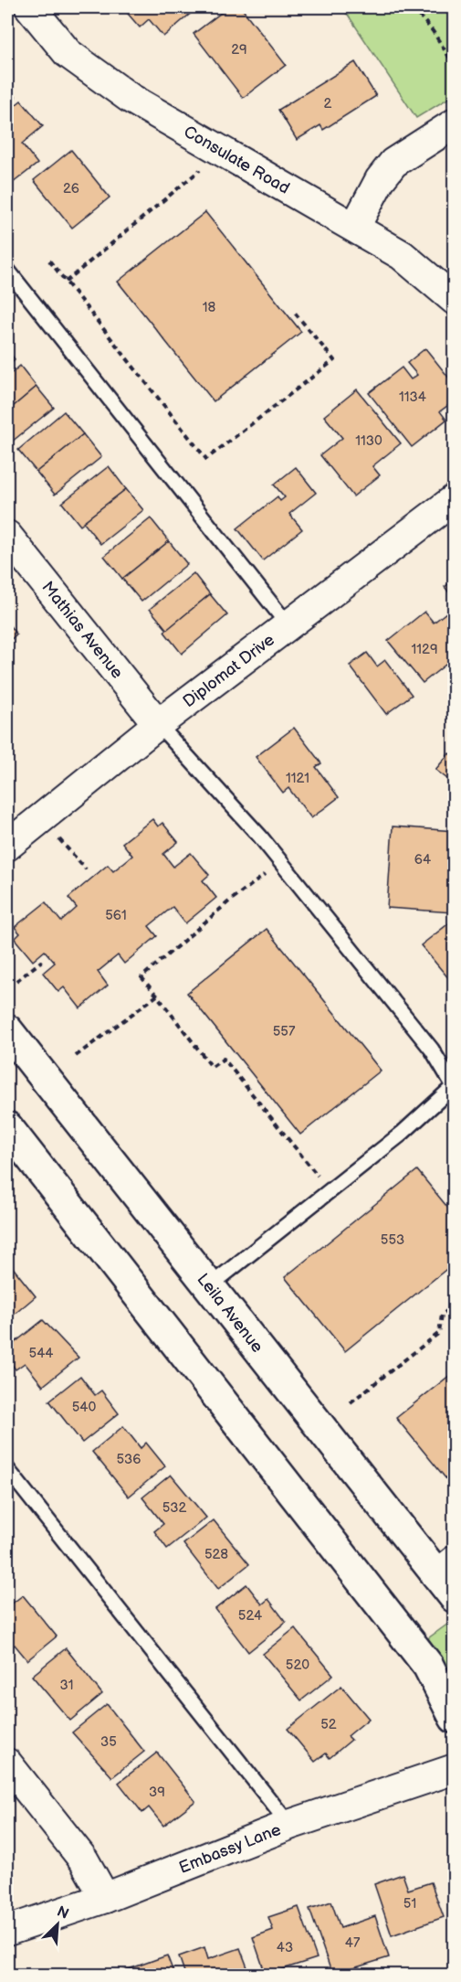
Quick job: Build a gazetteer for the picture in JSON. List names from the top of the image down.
{
  "streets": {
    "main road": ["Leila Avenue"],
    "street": [
      "Consulate Road",
      "Mathias Avenue",
      "Diplomat Drive",
      "Embassy Lane"
    ]
  },
  "crossings": [
    ["Mathias Avenue", "Diplomat Drive"]
  ],
  "house_numbers": [
    "29",
    "2",
    "26",
    "18",
    "1134",
    "1130",
    "1129",
    "1121",
    "64",
    "561",
    "557",
    "553",
    "544",
    "540",
    "536",
    "532",
    "528",
    "524",
    "520",
    "31",
    "52",
    "35",
    "39",
    "51",
    "47",
    "43"
  ],
  "north": "top right"
}
